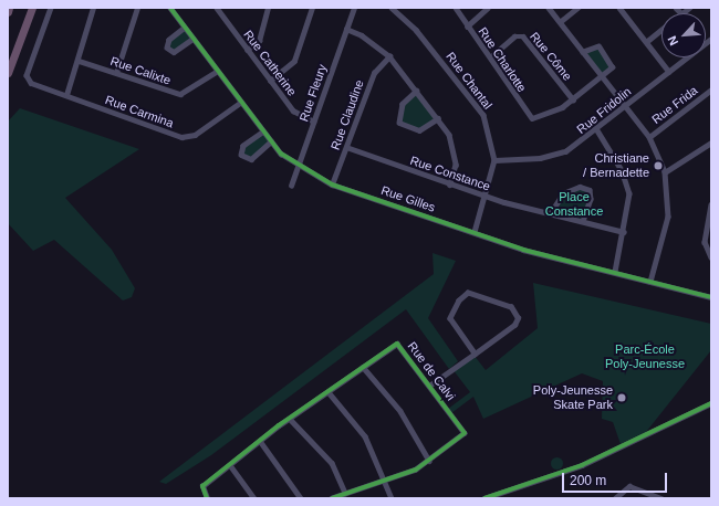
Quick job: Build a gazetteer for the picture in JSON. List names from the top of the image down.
{
  "streets": {
    "street": [
      "Rue Côme",
      "Rue Charlotte",
      "Rue Catherine",
      "Rue Calixte",
      "Rue Chantal",
      "Rue Fleury",
      "Rue Frida",
      "Rue Fridolin",
      "Rue Carmina",
      "Rue Claudine",
      "Rue Constance",
      "Rue Gilles",
      "Rue de Calvi"
    ]
  },
  "crossings": [
    ["Rue Côme", "Rue Charlotte"],
    ["Rue Catherine", "Rue Fleury"],
    ["Rue Calixte", "Rue Gilles"],
    ["Rue Chantal", "Rue Fridolin"],
    ["Rue Chantal", "Rue Constance"],
    ["Rue Chantal", "Rue Gilles"],
    ["Rue Fleury", "Rue Gilles"],
    ["Rue Carmina", "Rue Gilles"],
    ["Rue Claudine", "Rue Constance"],
    ["Rue Claudine", "Rue Gilles"]
  ],
  "parks": ["Place Constance", "Parc-École Poly-Jeunesse"],
  "places": ["Christiane / Bernadette", "Poly-Jeunesse Skate Park"],
  "scale_bar": "200 m",
  "north": "bottom left"
}
